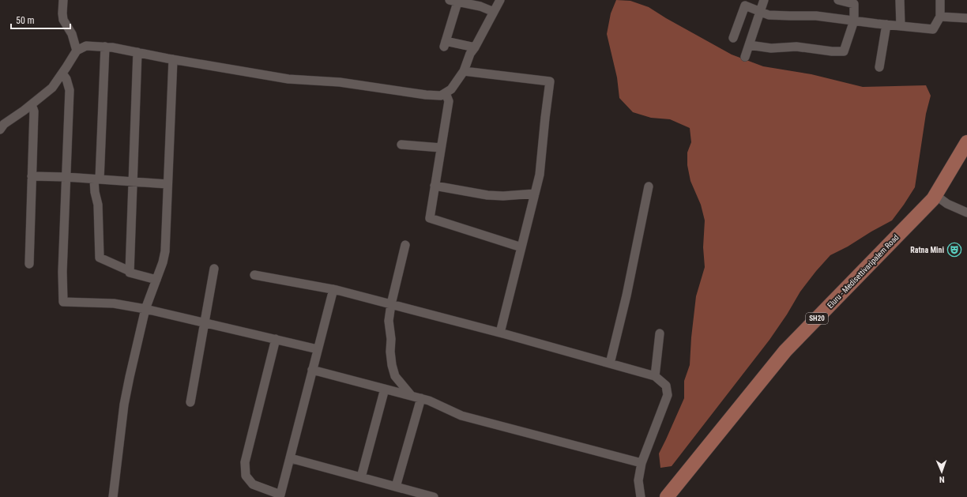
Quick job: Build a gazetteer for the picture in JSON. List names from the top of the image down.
{
  "streets": {
    "main road": ["Eluru - Medisettivaripalem Road", "SH20"]
  },
  "places": {
    "theatre": ["Ratna Mini"]
  },
  "scale_bar": "50 m",
  "north": "bottom"
}
